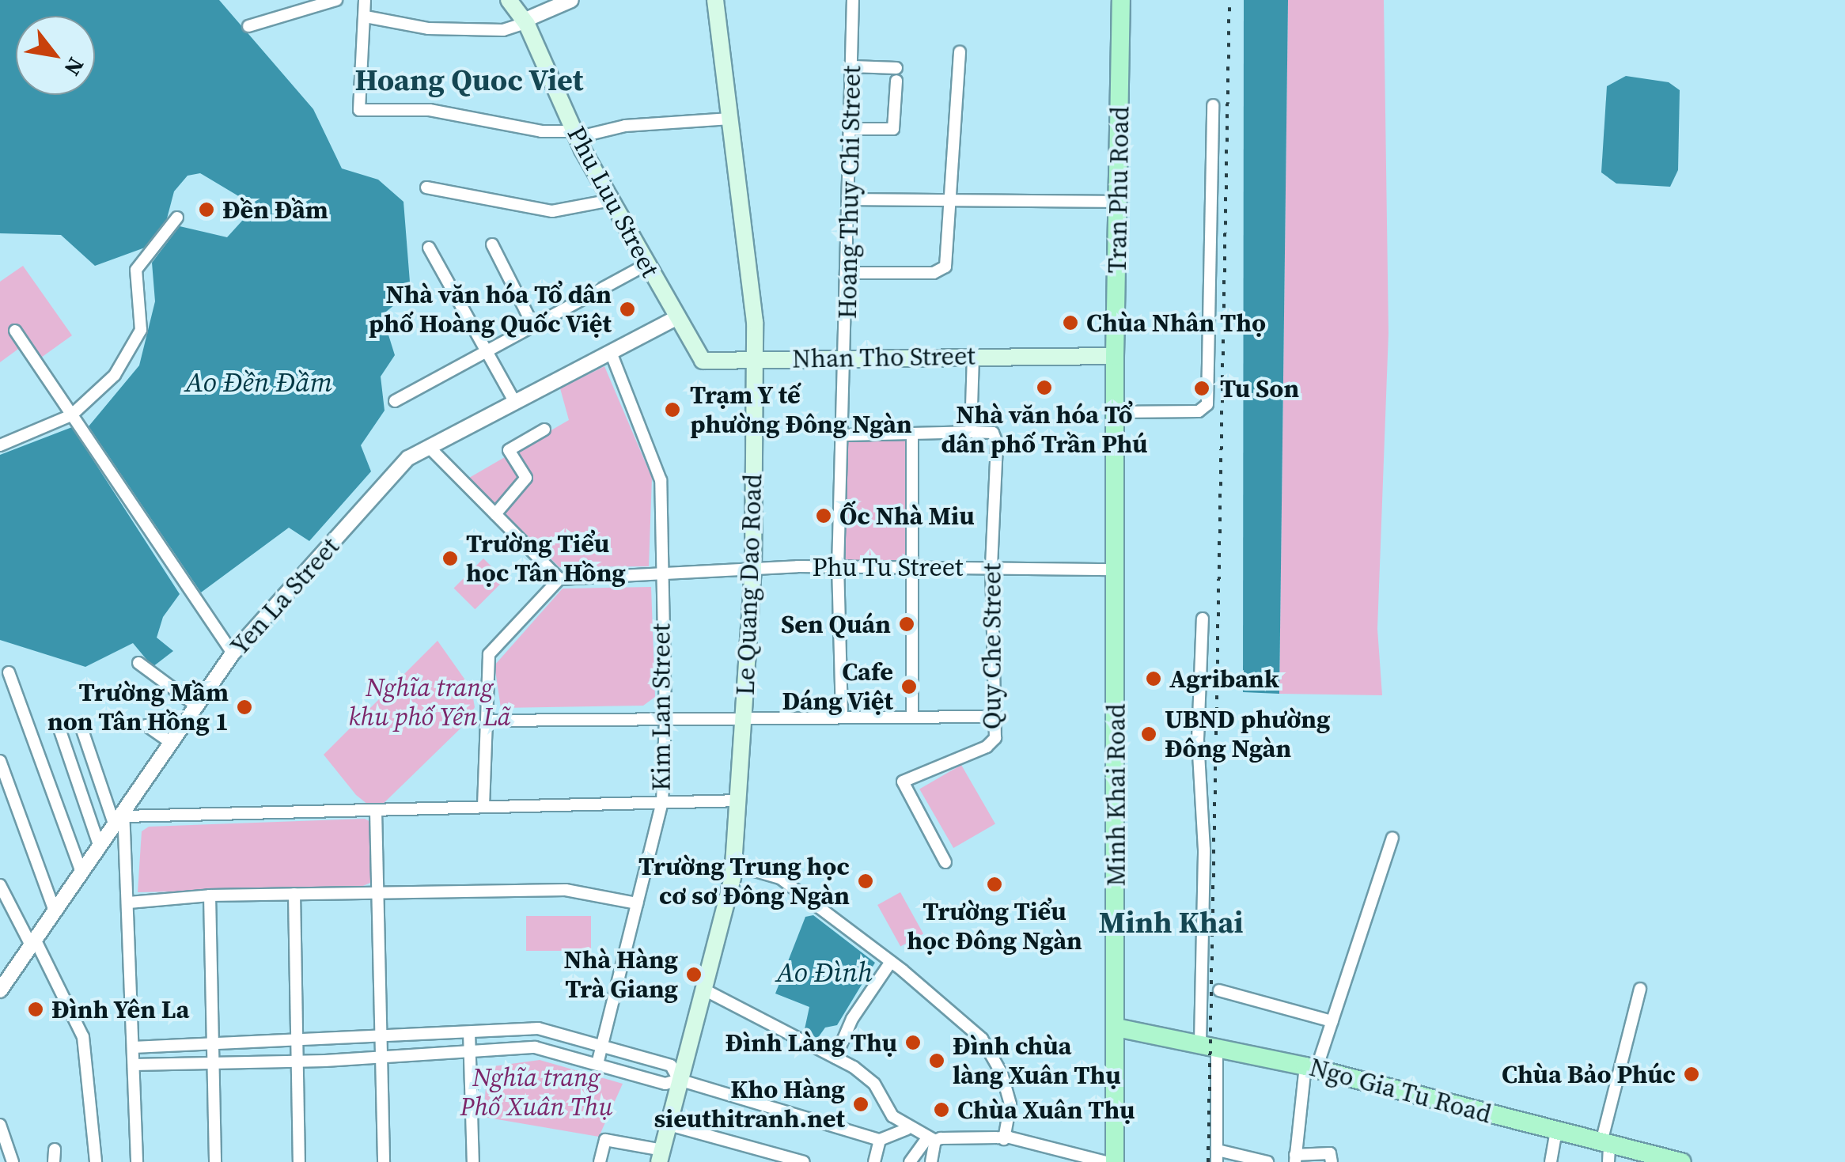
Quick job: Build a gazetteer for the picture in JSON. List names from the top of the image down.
{
  "streets": {
    "main road": [
      "Tran Phu Road",
      "Phu Luu Street",
      "Nhan Tho Street",
      "Le Quang Dao Road",
      "Minh Khai Road",
      "Ngo Gia Tu Road"
    ],
    "street": [
      "Hoang Thuy Chi Street",
      "Phu Tu Street",
      "Yen La Street",
      "Quy Che Street",
      "Kim Lan Street"
    ]
  },
  "crossings": [
    ["Tran Phu Road", "Nhan Tho Street"],
    ["Tran Phu Road", "Phu Tu Street"],
    ["Tran Phu Road", "Minh Khai Road"],
    ["Hoang Thuy Chi Street", "Nhan Tho Street"],
    ["Hoang Thuy Chi Street", "Phu Tu Street"],
    ["Phu Luu Street", "Nhan Tho Street"],
    ["Phu Luu Street", "Yen La Street"],
    ["Nhan Tho Street", "Le Quang Dao Road"],
    ["Nhan Tho Street", "Yen La Street"],
    ["Phu Tu Street", "Le Quang Dao Road"],
    ["Phu Tu Street", "Quy Che Street"],
    ["Phu Tu Street", "Kim Lan Street"],
    ["Phu Tu Street", "Minh Khai Road"],
    ["Yen La Street", "Kim Lan Street"],
    ["Minh Khai Road", "Ngo Gia Tu Road"]
  ],
  "districts": ["Hoang Quoc Viet", "Minh Khai"],
  "water": ["Ao Đền Đầm", "Ao Đình"],
  "parks": ["Nghĩa trang khu phố Yên Lã", "Nghĩa trang Phố Xuân Thụ"],
  "places": [
    "Đền Đầm",
    "Nhà văn hóa Tổ dân phố Hoàng Quốc Việt",
    "Chùa Nhân Thọ",
    "Nhà văn hóa Tổ dân phố Trần Phú",
    "Tu Son",
    "Trạm Y tế phường Đông Ngàn",
    "Ốc Nhà Miu",
    "Trường Tiểu học Tân Hồng",
    "Sen Quán",
    "Agribank",
    "Cafe Dáng Việt",
    "Trường Mầm non Tân Hồng 1",
    "UBND phường Đông Ngàn",
    "Trường Trung học cơ sơ Đông Ngàn",
    "Trường Tiểu học Đông Ngàn",
    "Nhà Hàng Trà Giang",
    "Đình Yên La",
    "Đình Làng Thụ",
    "Đình chùa làng Xuân Thụ",
    "Chùa Bảo Phúc",
    "Kho Hàng sieuthitranh.net",
    "Chùa Xuân Thụ"
  ],
  "north": "bottom right"
}
